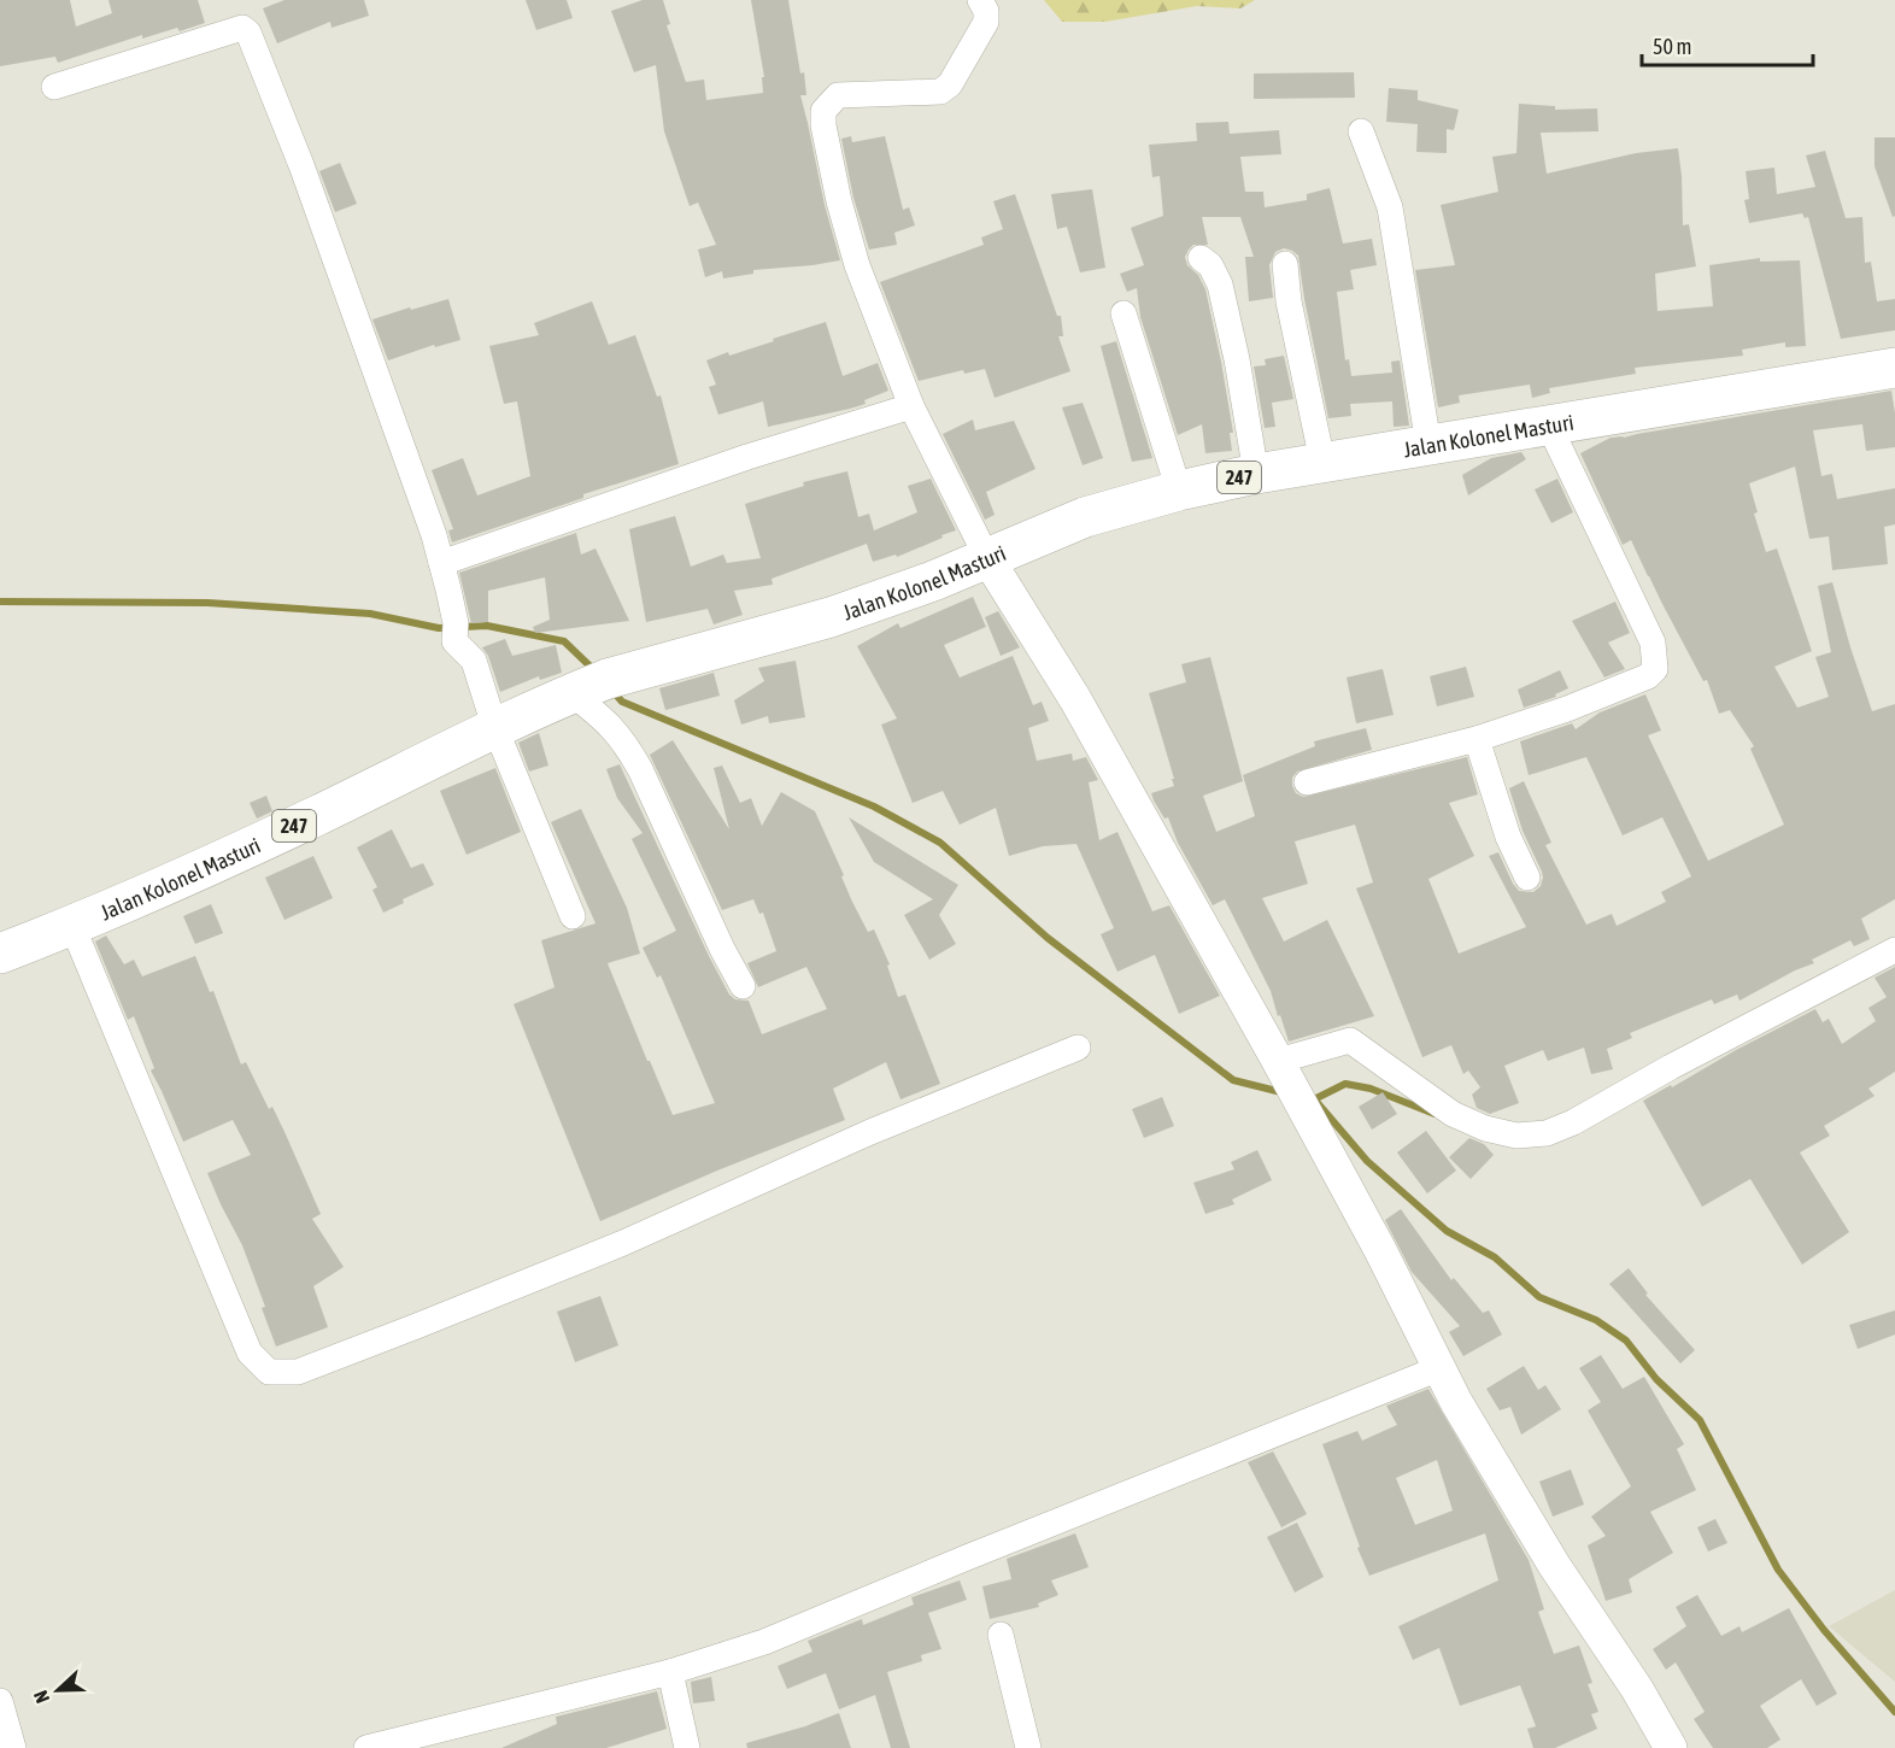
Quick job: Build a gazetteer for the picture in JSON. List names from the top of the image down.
{
  "streets": {
    "main road": ["Jalan Kolonel Masturi", "247"]
  },
  "scale_bar": "50 m",
  "north": "left"
}
